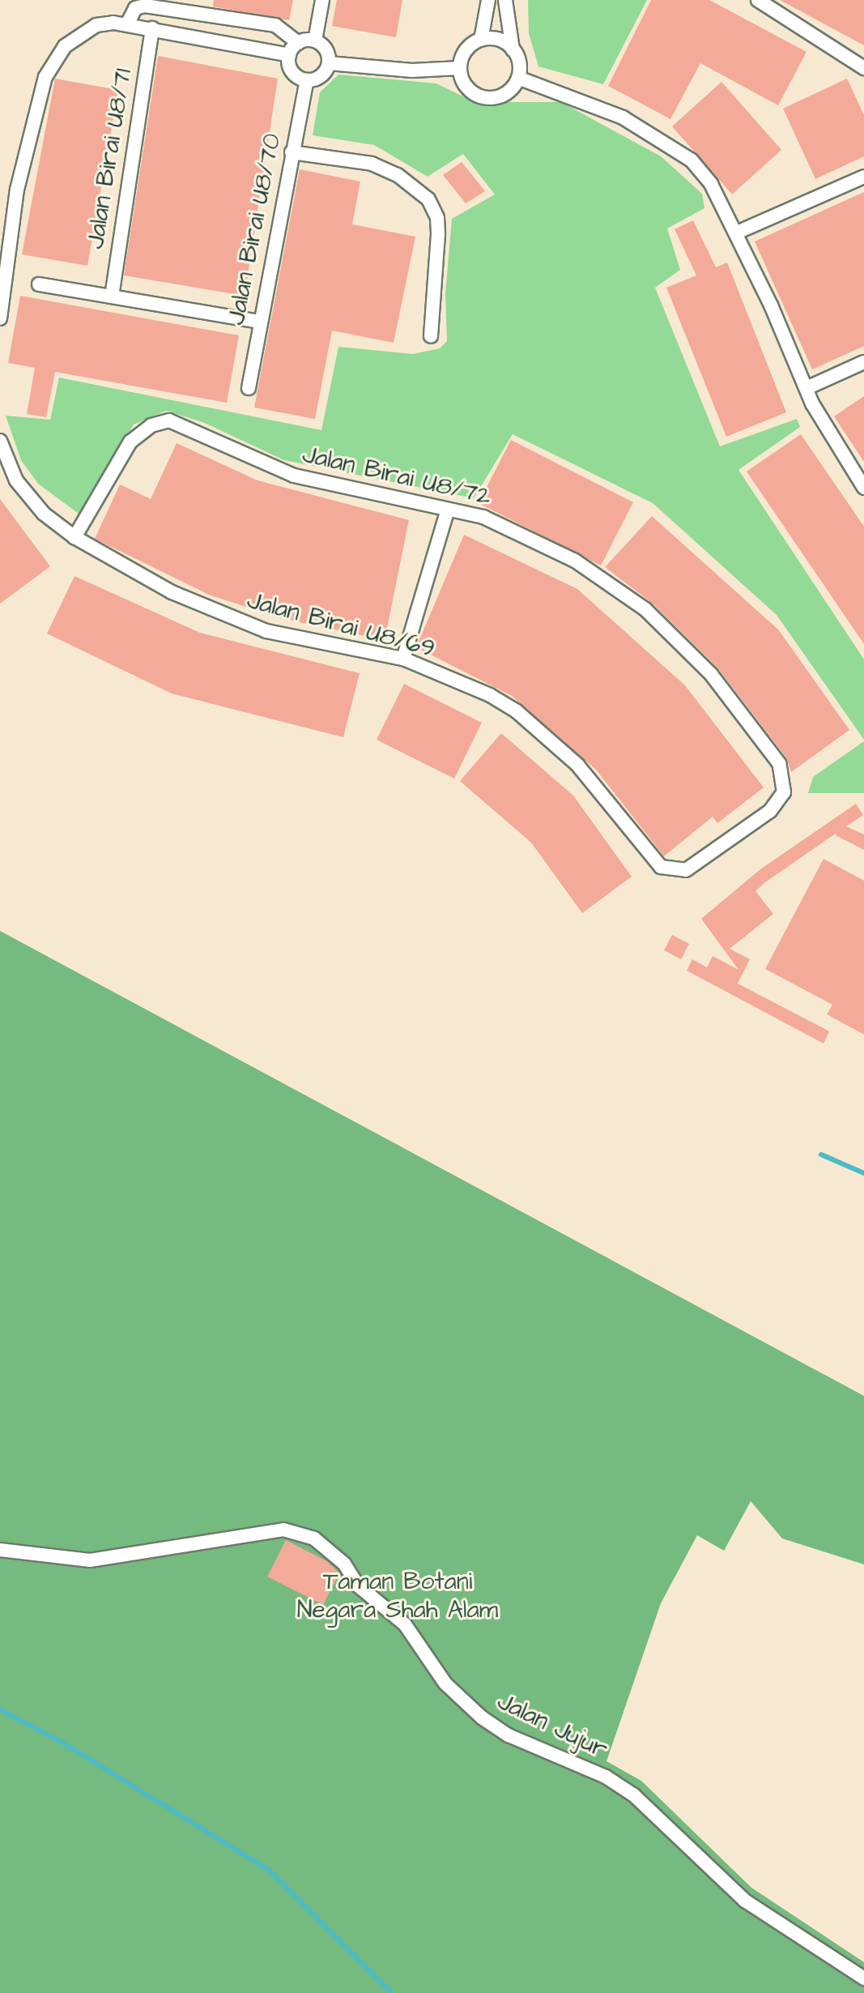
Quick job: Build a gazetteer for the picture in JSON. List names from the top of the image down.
{
  "streets": {
    "street": [
      "Jalan Birai U8/71",
      "Jalan Birai U8/70",
      "Jalan Birai U8/72",
      "Jalan Birai U8/69",
      "Jalan Jujur"
    ]
  },
  "crossings": [
    ["Jalan Birai U8/72", "Jalan Birai U8/69"]
  ],
  "parks": ["Taman Botani Negara Shah Alam"]
}
